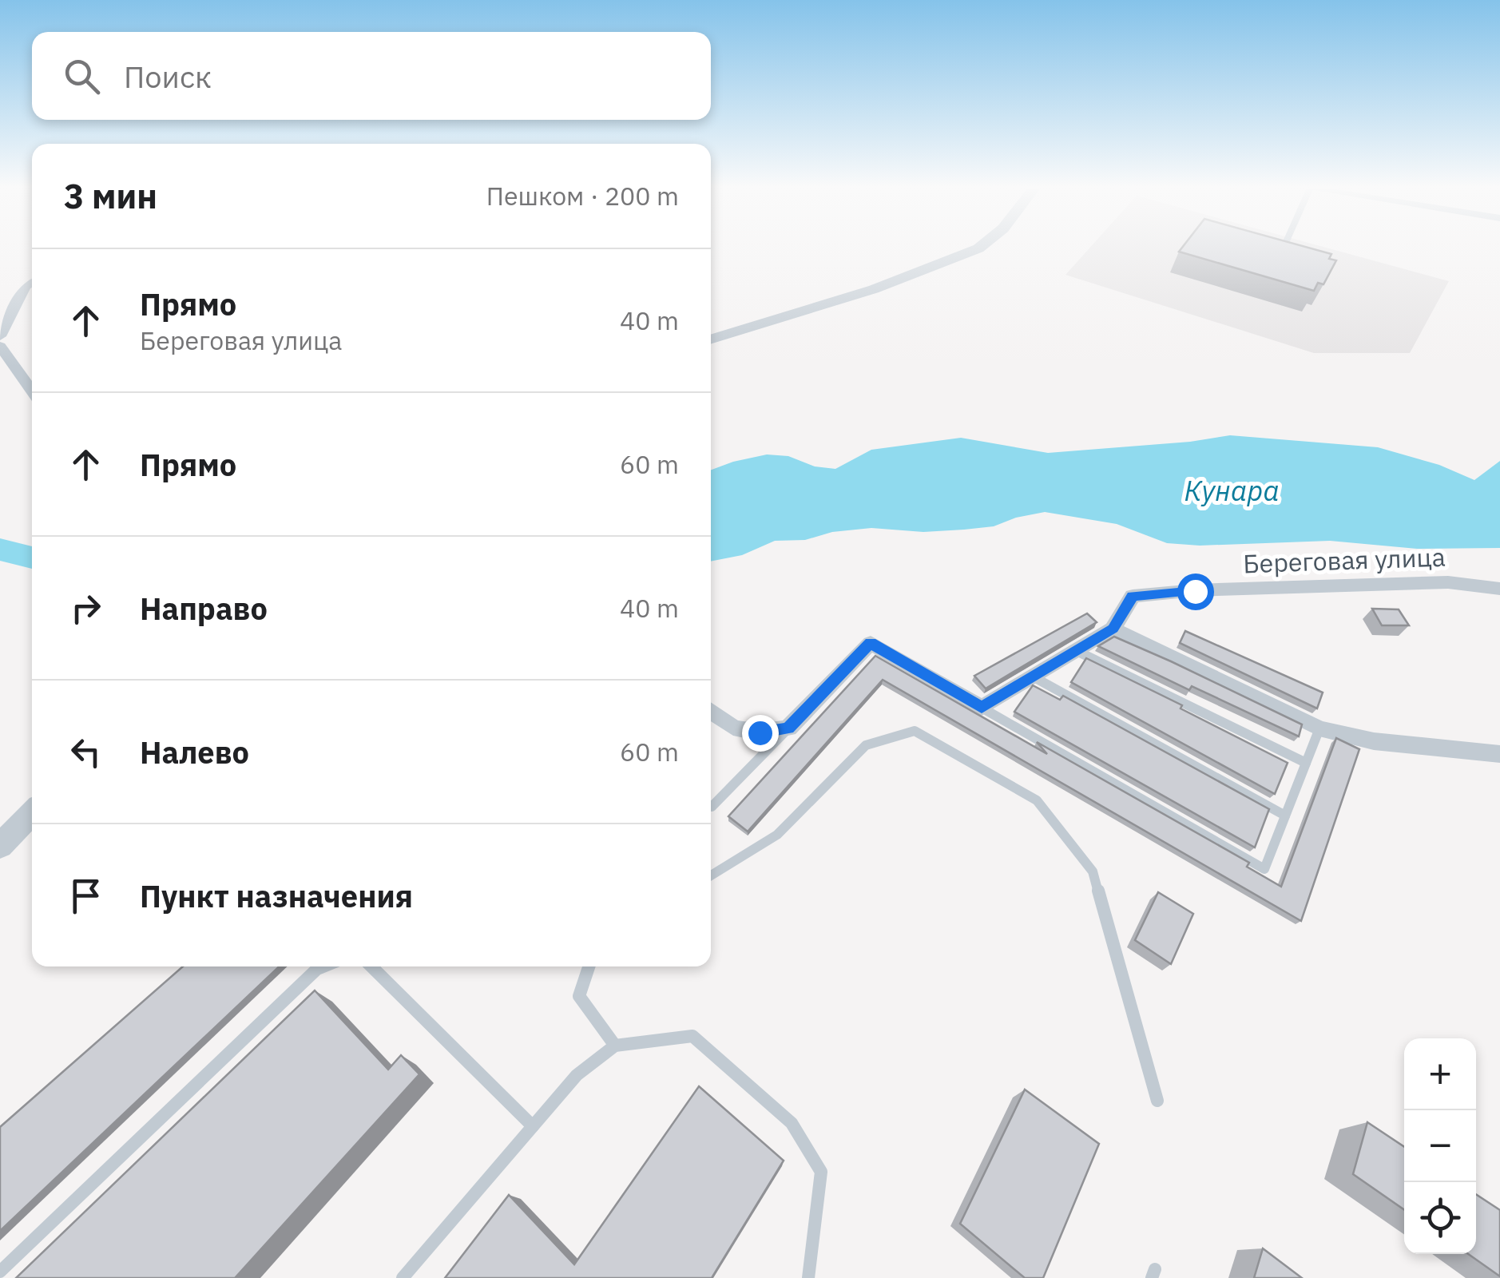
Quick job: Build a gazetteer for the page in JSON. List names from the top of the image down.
{
  "streets": {
    "street": ["Береговая улица"]
  },
  "water": ["Кунара"],
  "page": {
    "search": "Поиск",
    "heading": ["3 мин", "Пешком · 200 m"],
    "list": [
      ["Прямо", "Береговая улица", "40 m"],
      ["Прямо", "60 m"],
      ["Направо", "40 m"],
      ["Налево", "60 m"],
      "Пункт назначения"
    ],
    "map_buttons": ["+", "−"]
  }
}
